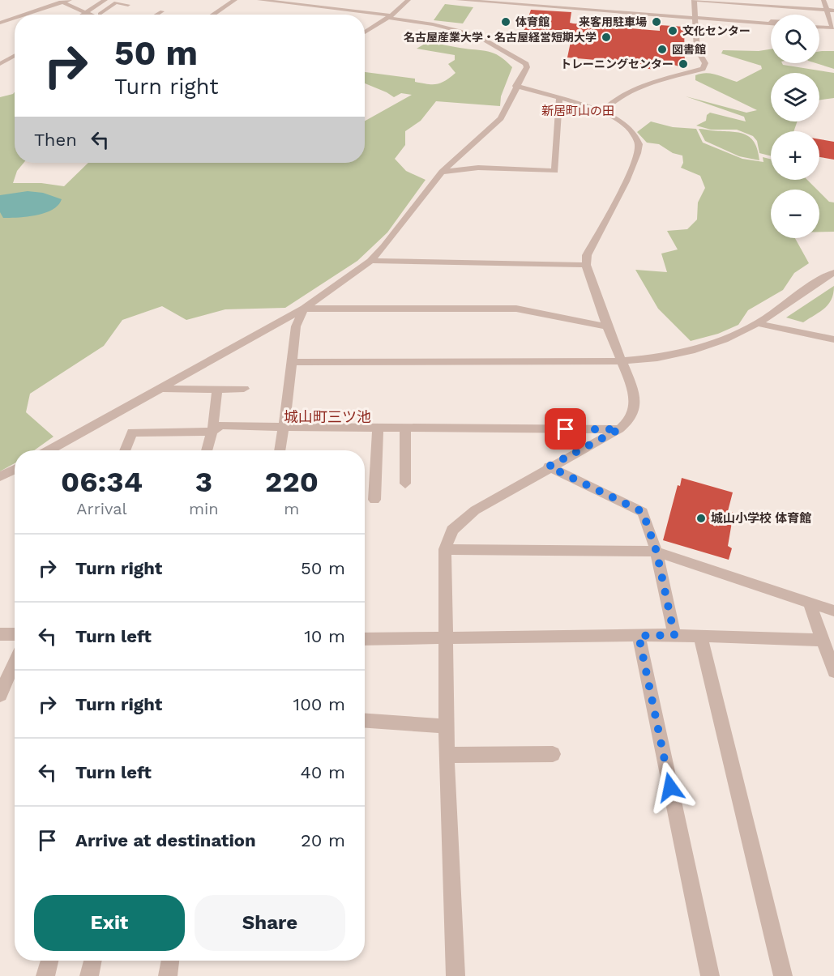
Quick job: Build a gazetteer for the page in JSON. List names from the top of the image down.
{
  "districts": ["新居町山の田", "城山町三ツ池"],
  "places": [
    "体育館",
    "来客用駐車場",
    "文化センター",
    "名古屋産業大学・名古屋経営短期大学",
    "図書館",
    "トレーニングセンター",
    "城山小学校 体育館"
  ],
  "page": {
    "map_buttons": ["+", "−"],
    "turn": ["50 m", "Turn right"],
    "then": "Then",
    "eta": [
      "06:34",
      "Arrival",
      "3",
      "min",
      "220",
      "m"
    ],
    "list": [
      {
        "name": "Turn right",
        "value": "50 m"
      },
      {
        "name": "Turn left",
        "value": "10 m"
      },
      {
        "name": "Turn right",
        "value": "100 m"
      },
      {
        "name": "Turn left",
        "value": "40 m"
      },
      {
        "name": "Arrive at destination",
        "value": "20 m"
      }
    ],
    "buttons": ["Exit", "Share"]
  }
}
